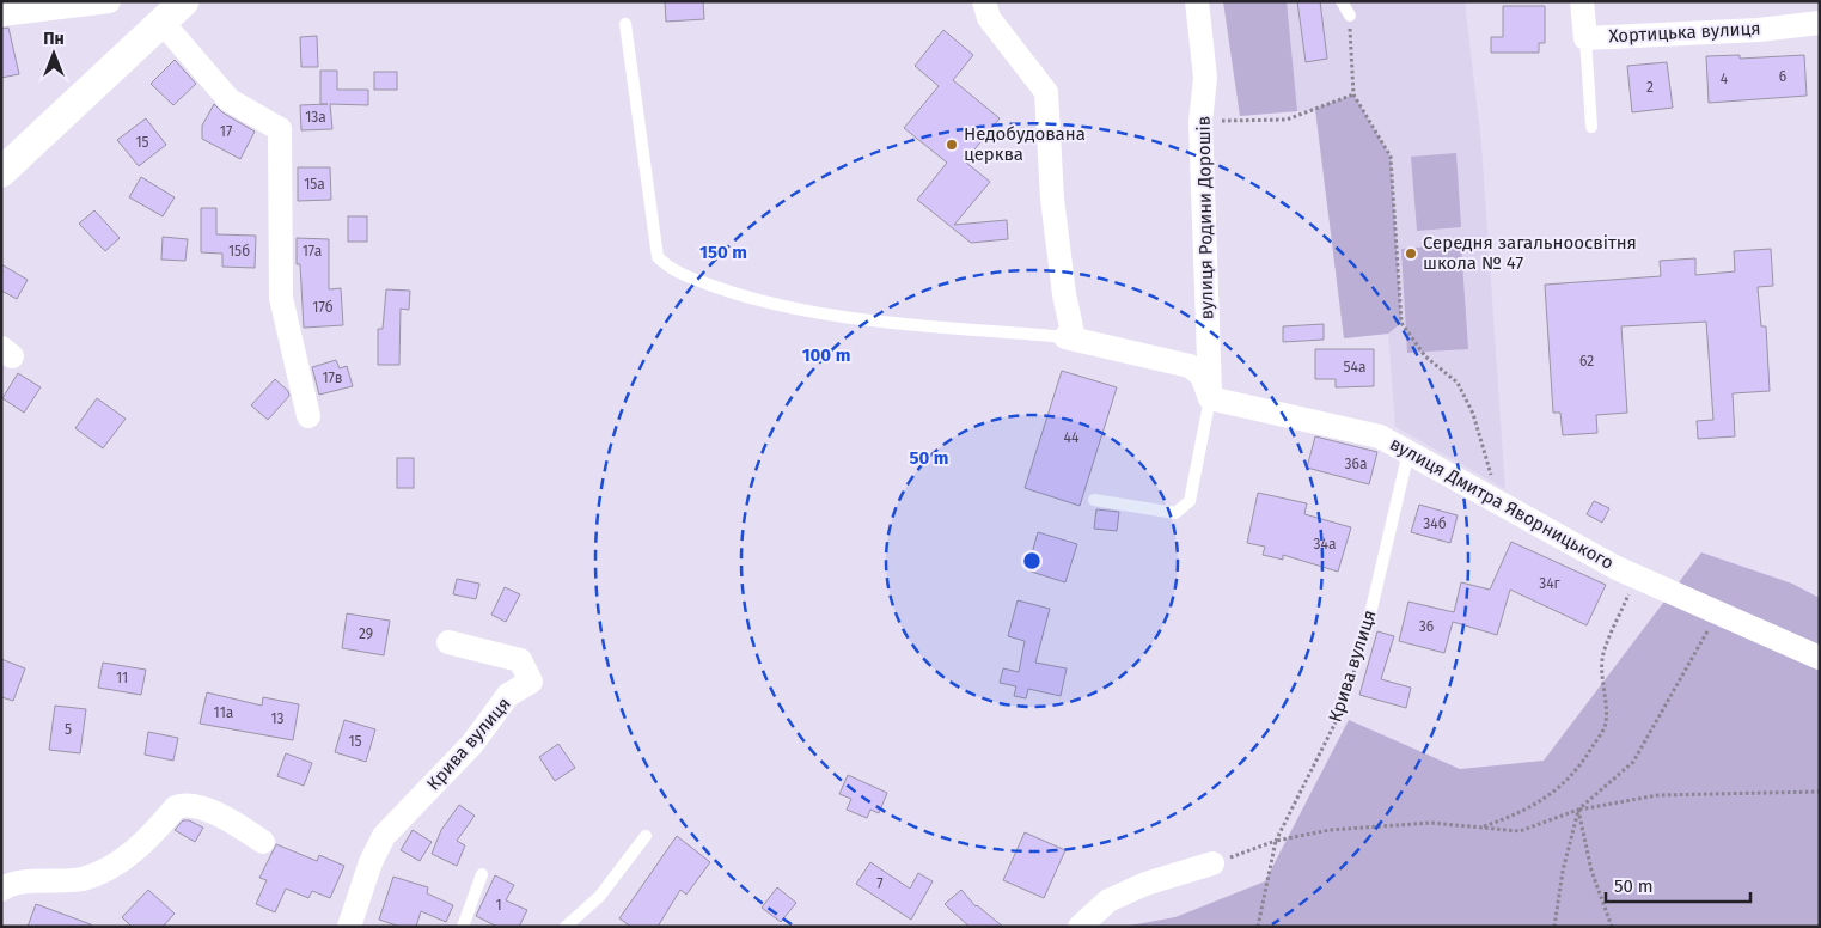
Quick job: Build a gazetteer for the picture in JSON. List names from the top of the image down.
{
  "streets": {
    "street": [
      "Хортицька вулиця",
      "вулиця Родини Дорошів",
      "вулиця Дмитра Яворницького",
      "Крива вулиця"
    ]
  },
  "crossings": [
    ["вулиця Родини Дорошів", "вулиця Дмитра Яворницького"],
    ["вулиця Дмитра Яворницького", "Крива вулиця"]
  ],
  "places": ["Недобудована церква", "Середня загальноосвітня школа № 47"],
  "house_numbers": [
    "6",
    "4",
    "2",
    "13а",
    "17",
    "15",
    "15а",
    "15б",
    "17а",
    "17б",
    "62",
    "54а",
    "17в",
    "44",
    "36а",
    "34б",
    "34а",
    "34г",
    "36",
    "29",
    "11",
    "11а",
    "13",
    "5",
    "15",
    "7",
    "1"
  ],
  "scale_bar": "50 m",
  "north": "top",
  "rings": ["150 m", "100 m", "50 m"]
}
